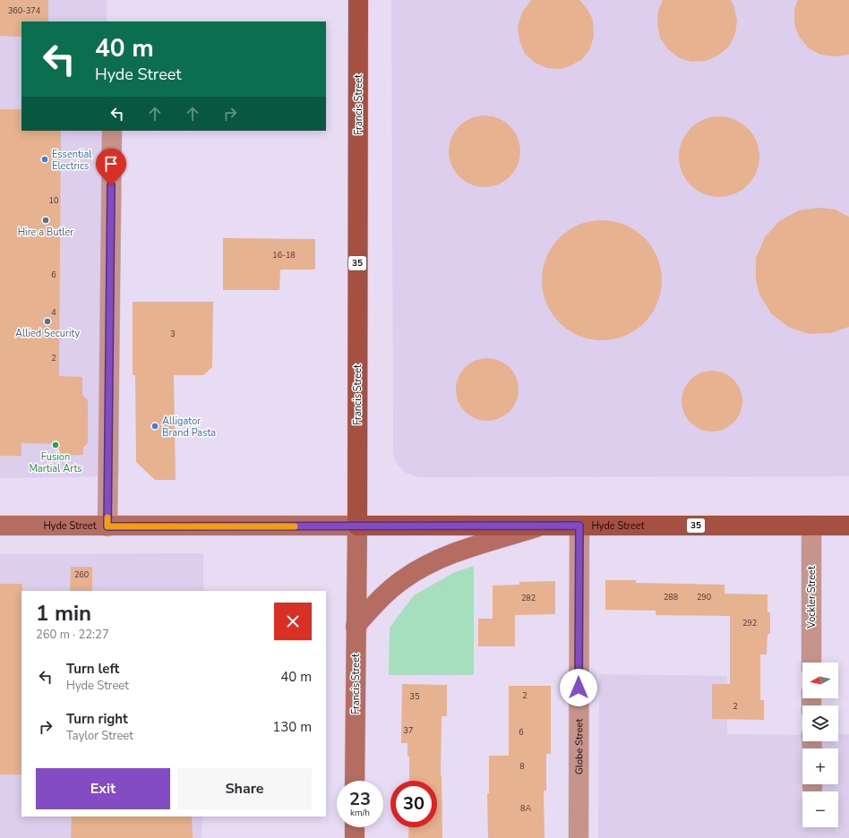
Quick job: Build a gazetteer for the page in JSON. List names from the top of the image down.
{
  "streets": {
    "main road": ["Francis Street", "35", "Hyde Street"],
    "street": ["Vockler Street", "Globe Street"]
  },
  "crossings": [
    ["Francis Street", "Hyde Street"],
    ["Hyde Street", "Vockler Street"],
    ["Hyde Street", "Globe Street"]
  ],
  "places": [
    "Essential Electrics",
    "Hire a Butler",
    "Allied Security",
    "Alligator Brand Pasta",
    "Fusion Martial Arts"
  ],
  "house_numbers": [
    "360-374",
    "10",
    "16-18",
    "6",
    "4",
    "3",
    "2",
    "260",
    "288",
    "290",
    "282",
    "292",
    "2",
    "35",
    "2",
    "37",
    "6",
    "8",
    "8A"
  ],
  "north": "left",
  "page": {
    "turn": ["40 m", "Hyde Street"],
    "heading": ["1 min", "260 m · 22:27"],
    "list": [
      {
        "name": "Turn left",
        "note": "Hyde Street",
        "value": "40 m"
      },
      {
        "name": "Turn right",
        "note": "Taylor Street",
        "value": "130 m"
      }
    ],
    "map_buttons": ["+", "−"],
    "buttons": ["Exit", "Share"],
    "speed": "23 km/h",
    "limit": "30"
  }
}
